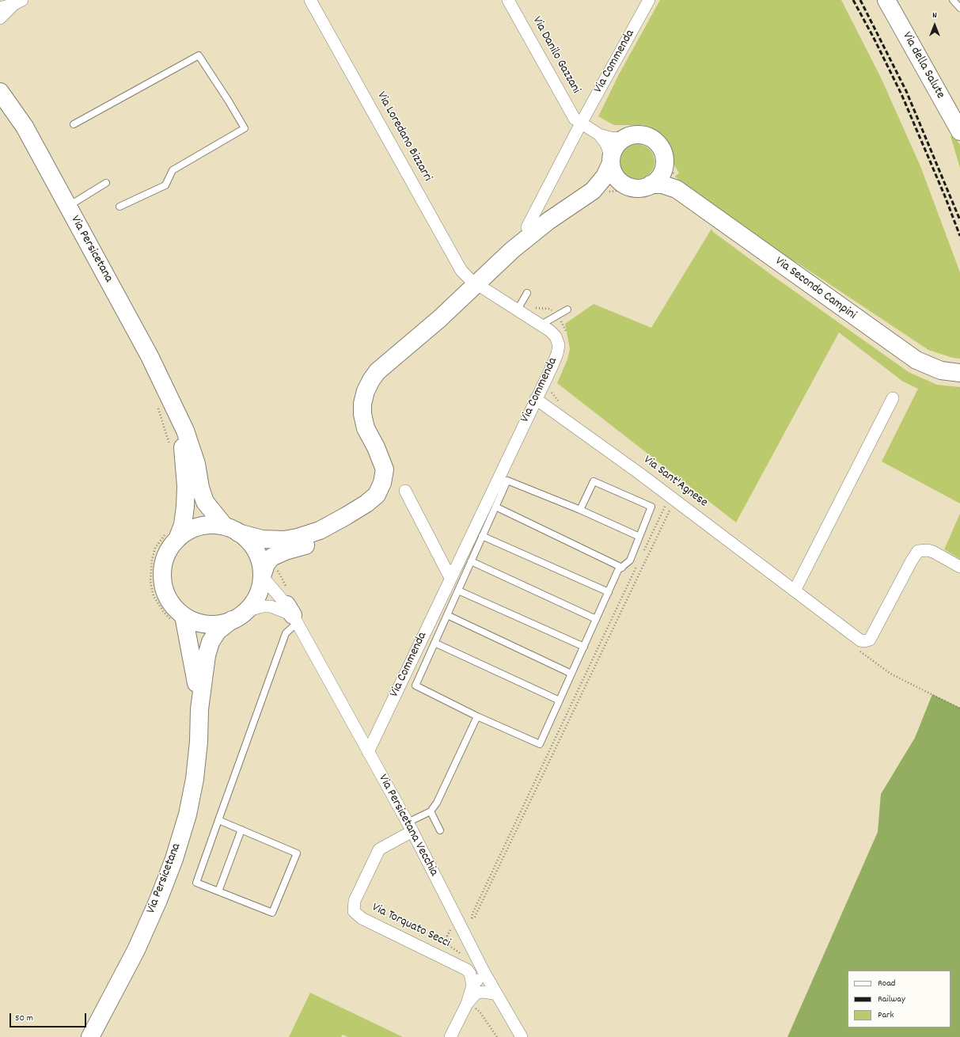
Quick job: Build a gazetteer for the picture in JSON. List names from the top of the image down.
{
  "streets": {
    "street": [
      "Via Danilo Gazzani",
      "Via Commenda",
      "Via della Salute",
      "Via Loredano Bizzarri",
      "Via Persicetana",
      "Via Secondo Campini",
      "Via Sant'Agnese",
      "Via Persicetana Vecchia",
      "Via Torquato Secci"
    ]
  },
  "crossings": [
    ["Via Danilo Gazzani", "Via Commenda"],
    ["Via Commenda", "Via Loredano Bizzarri"],
    ["Via Commenda", "Via Sant'Agnese"],
    ["Via Commenda", "Via Persicetana Vecchia"],
    ["Via Persicetana", "Via Persicetana Vecchia"],
    ["Via Persicetana Vecchia", "Via Torquato Secci"]
  ],
  "legend": ["Road", "Railway", "Park"],
  "scale_bar": "50 m",
  "north": "top"
}
